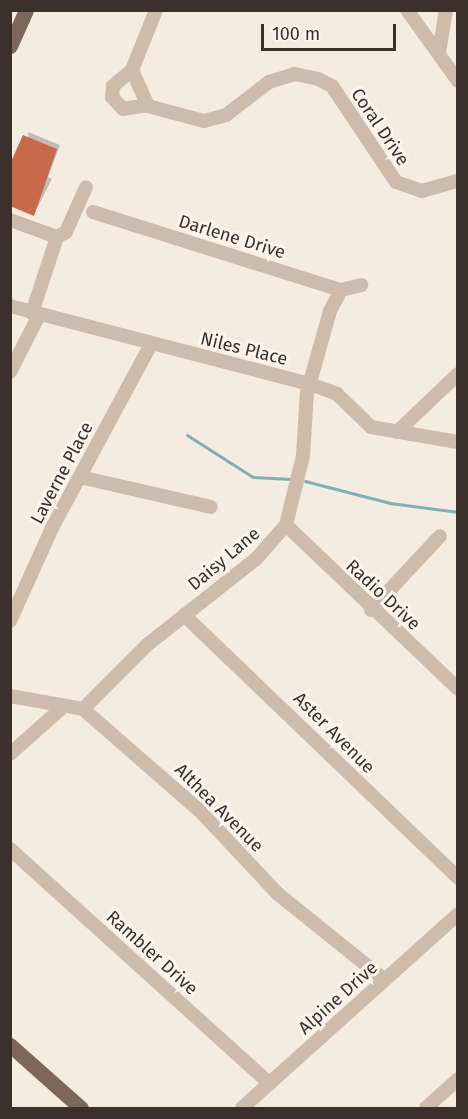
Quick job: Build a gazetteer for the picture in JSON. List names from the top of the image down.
{
  "streets": {
    "street": [
      "Coral Drive",
      "Darlene Drive",
      "Niles Place",
      "Laverne Place",
      "Daisy Lane",
      "Radio Drive",
      "Aster Avenue",
      "Althea Avenue",
      "Rambler Drive",
      "Alpine Drive"
    ]
  },
  "crossings": [
    ["Darlene Drive", "Daisy Lane"],
    ["Niles Place", "Laverne Place"],
    ["Niles Place", "Daisy Lane"],
    ["Daisy Lane", "Radio Drive"],
    ["Daisy Lane", "Aster Avenue"],
    ["Daisy Lane", "Althea Avenue"],
    ["Althea Avenue", "Alpine Drive"],
    ["Rambler Drive", "Alpine Drive"]
  ],
  "scale_bar": "100 m"
}
